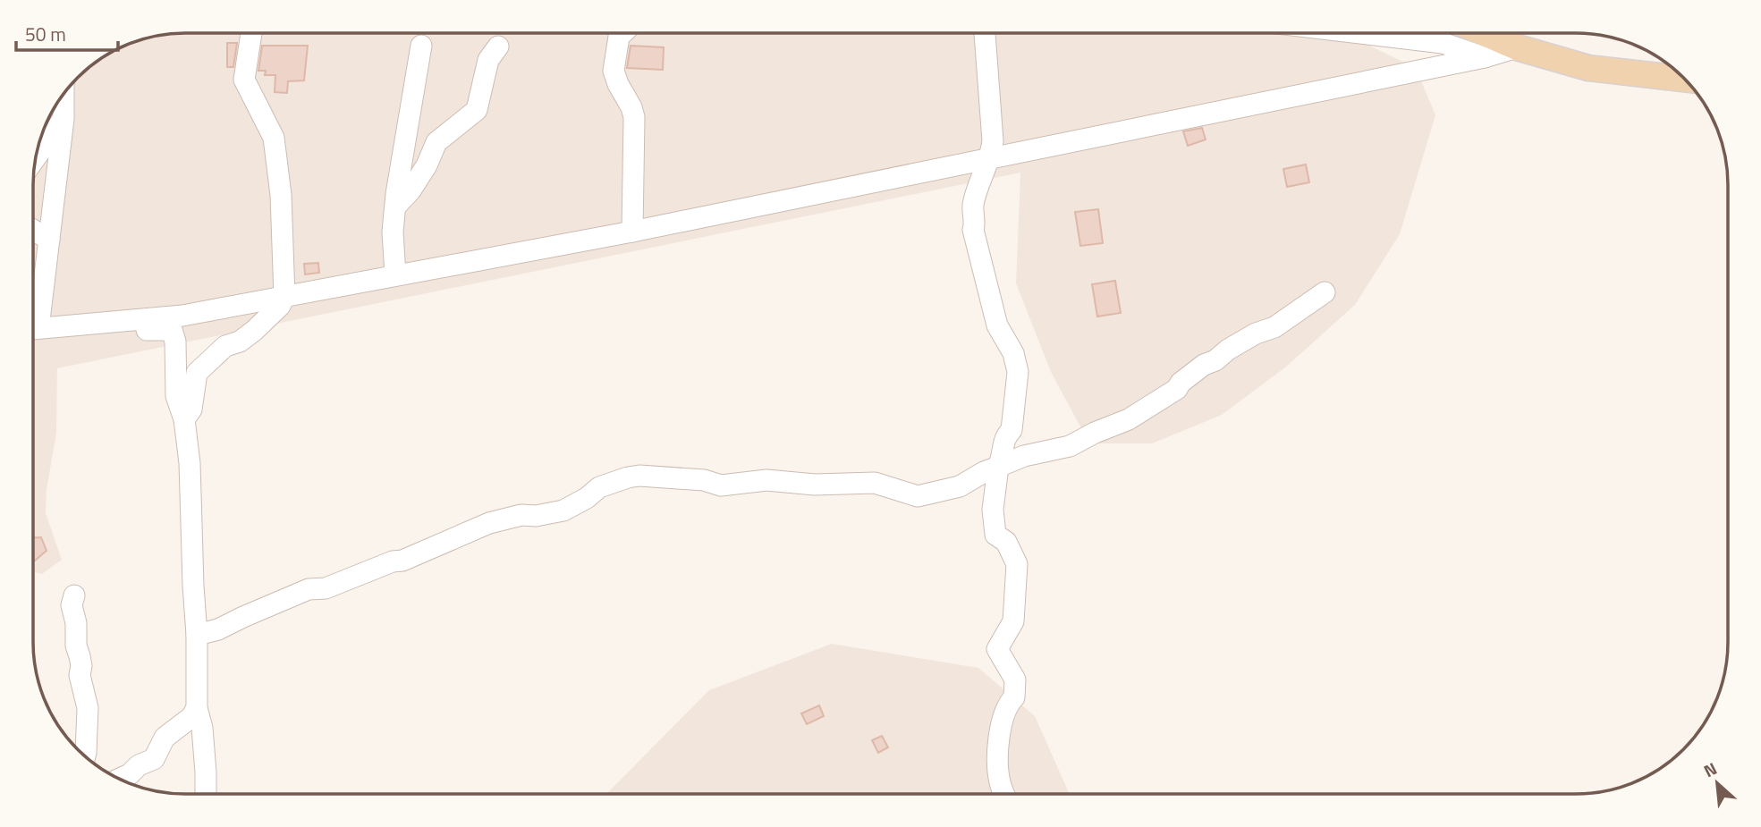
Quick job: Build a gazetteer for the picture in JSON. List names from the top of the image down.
{
  "scale_bar": "50 m",
  "north": "top left"
}
